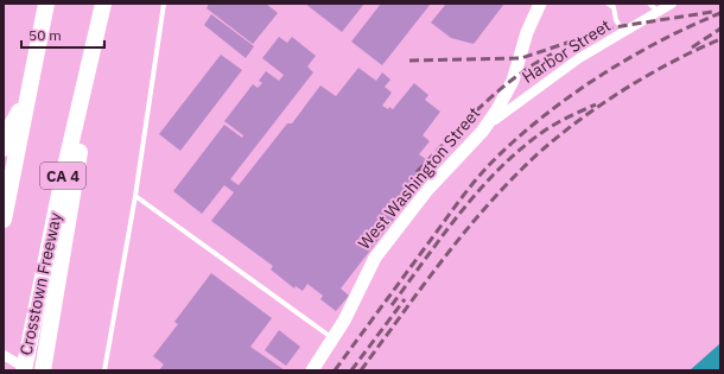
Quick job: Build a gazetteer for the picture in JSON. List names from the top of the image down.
{
  "streets": {
    "highway": ["CA 4", "Crosstown Freeway"],
    "street": ["Harbor Street", "West Washington Street"]
  },
  "crossings": [
    ["Harbor Street", "West Washington Street"]
  ],
  "scale_bar": "50 m"
}
